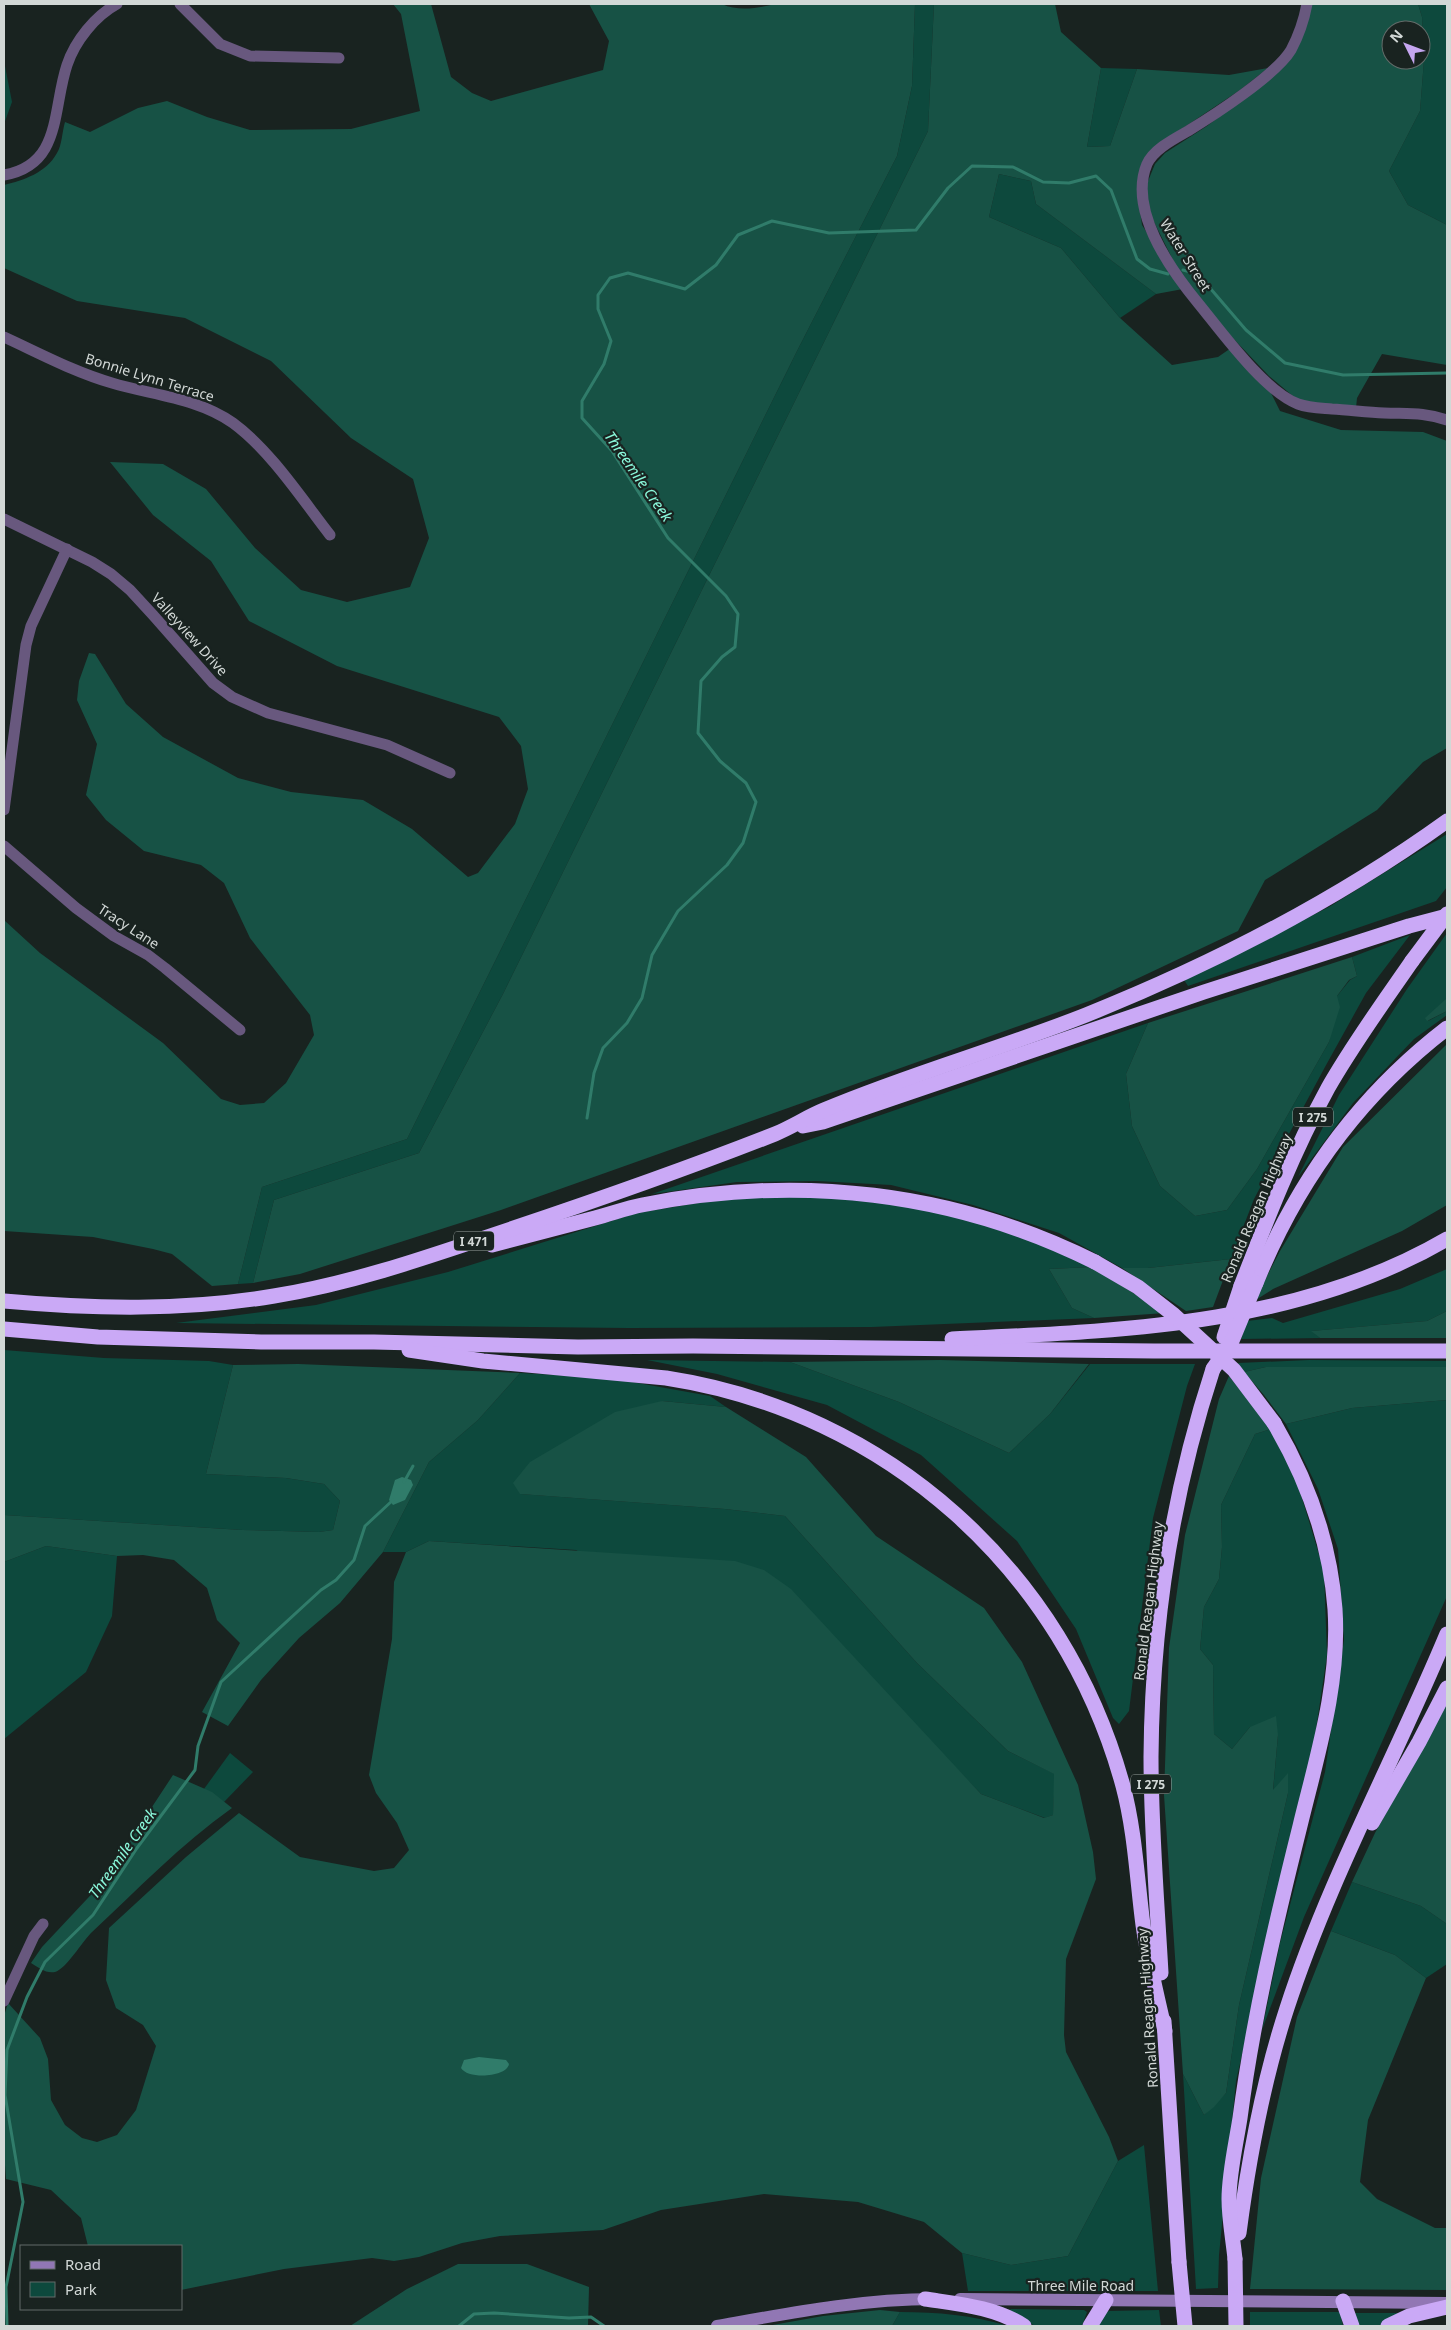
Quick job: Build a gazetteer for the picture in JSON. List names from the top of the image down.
{
  "streets": {
    "highway": ["I 275", "Ronald Reagan Highway", "I 471"],
    "street": [
      "Water Street",
      "Bonnie Lynn Terrace",
      "Valleyview Drive",
      "Tracy Lane",
      "Three Mile Road"
    ]
  },
  "water": ["Threemile Creek"],
  "legend": ["Road", "Park"],
  "north": "top left"
}
